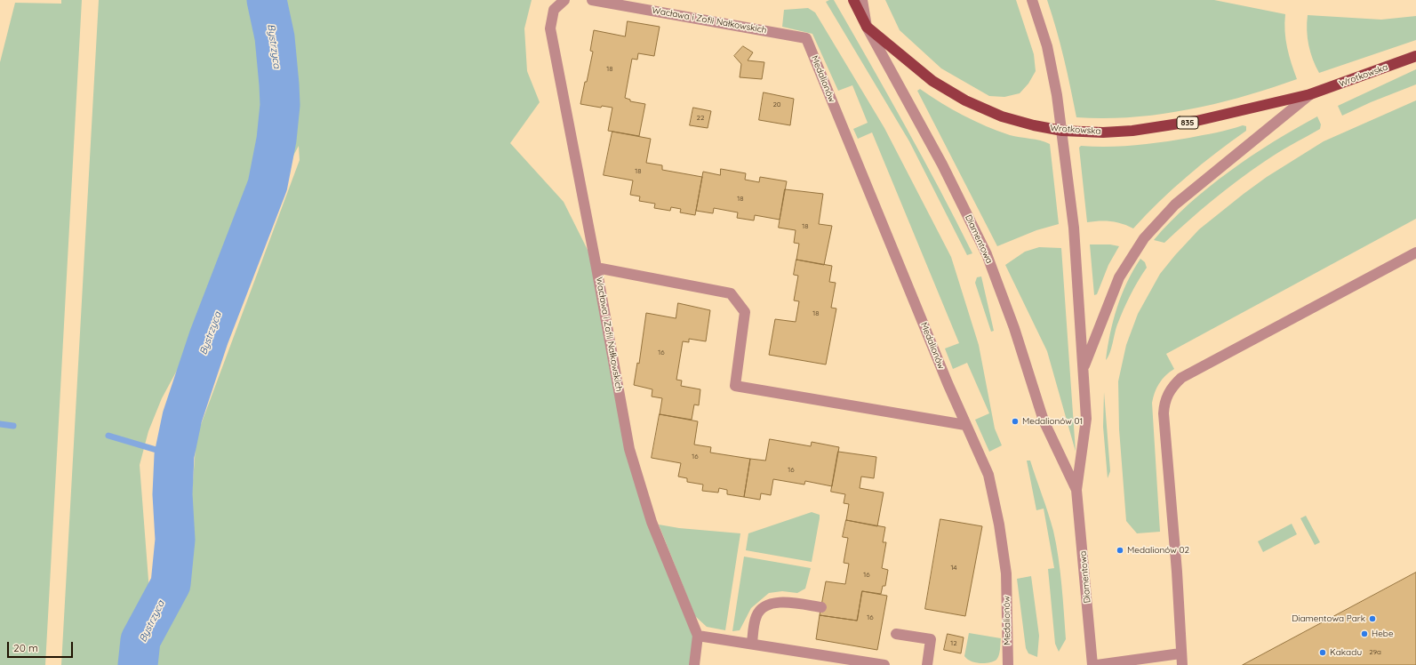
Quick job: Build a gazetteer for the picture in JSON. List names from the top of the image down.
{
  "streets": {
    "main road": ["Wrotkowska", "835", "Diamentowa"],
    "street": ["Wacława i Zofii Nałkowskich", "Medalionów"]
  },
  "crossings": [
    ["Wacława i Zofii Nałkowskich", "Medalionów"],
    ["Wrotkowska", "Diamentowa"]
  ],
  "water": ["Bystrzyca"],
  "places": [
    "Medalionów 01",
    "Medalionów 02",
    "Diamentowa Park",
    "Hebe",
    "Kakadu"
  ],
  "house_numbers": [
    "18",
    "20",
    "22",
    "18",
    "18",
    "18",
    "18",
    "16",
    "16",
    "16",
    "14",
    "16",
    "16",
    "12",
    "29a"
  ],
  "scale_bar": "20 m"
}
